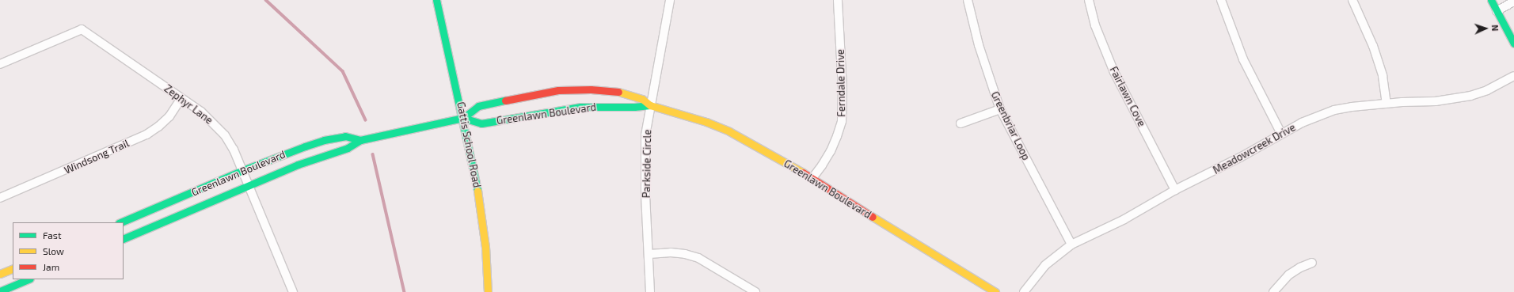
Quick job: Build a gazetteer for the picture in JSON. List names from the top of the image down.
{
  "streets": {
    "main road": ["Greenlawn Boulevard", "Gattis School Road"],
    "street": [
      "Ferndale Drive",
      "Fairlawn Cove",
      "Zephyr Lane",
      "Greenbriar Loop",
      "Meadowcreek Drive",
      "Windsong Trail",
      "Parkside Circle"
    ]
  },
  "crossings": [
    ["Ferndale Drive", "Greenlawn Boulevard"],
    ["Fairlawn Cove", "Meadowcreek Drive"],
    ["Zephyr Lane", "Greenlawn Boulevard"],
    ["Zephyr Lane", "Windsong Trail"],
    ["Greenlawn Boulevard", "Gattis School Road"],
    ["Greenlawn Boulevard", "Parkside Circle"],
    ["Greenbriar Loop", "Meadowcreek Drive"]
  ],
  "legend": ["Fast", "Slow", "Jam"],
  "north": "right"
}
